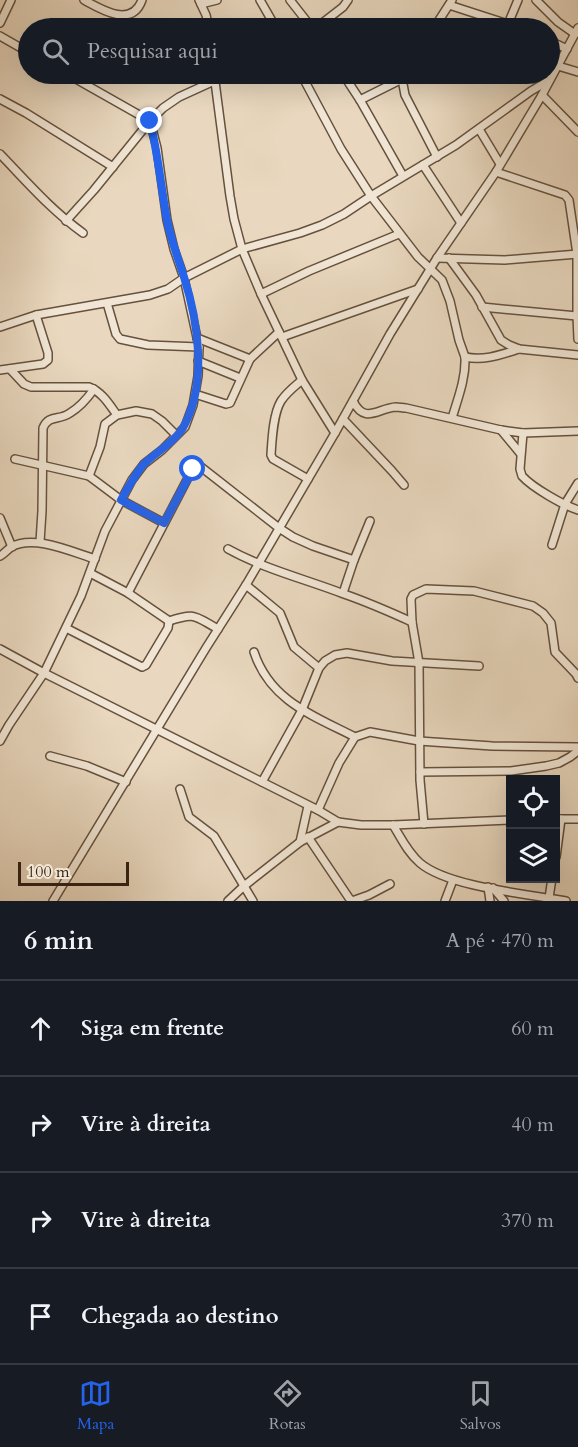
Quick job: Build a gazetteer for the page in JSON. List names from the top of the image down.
{
  "scale_bar": "100 m",
  "page": {
    "search": "Pesquisar aqui",
    "scale": "100 m",
    "heading": ["6 min", "A pé · 470 m"],
    "list": [
      ["Siga em frente", "60 m"],
      ["Vire à direita", "40 m"],
      ["Vire à direita", "370 m"],
      "Chegada ao destino"
    ],
    "nav": ["Mapa", "Rotas", "Salvos"]
  }
}
